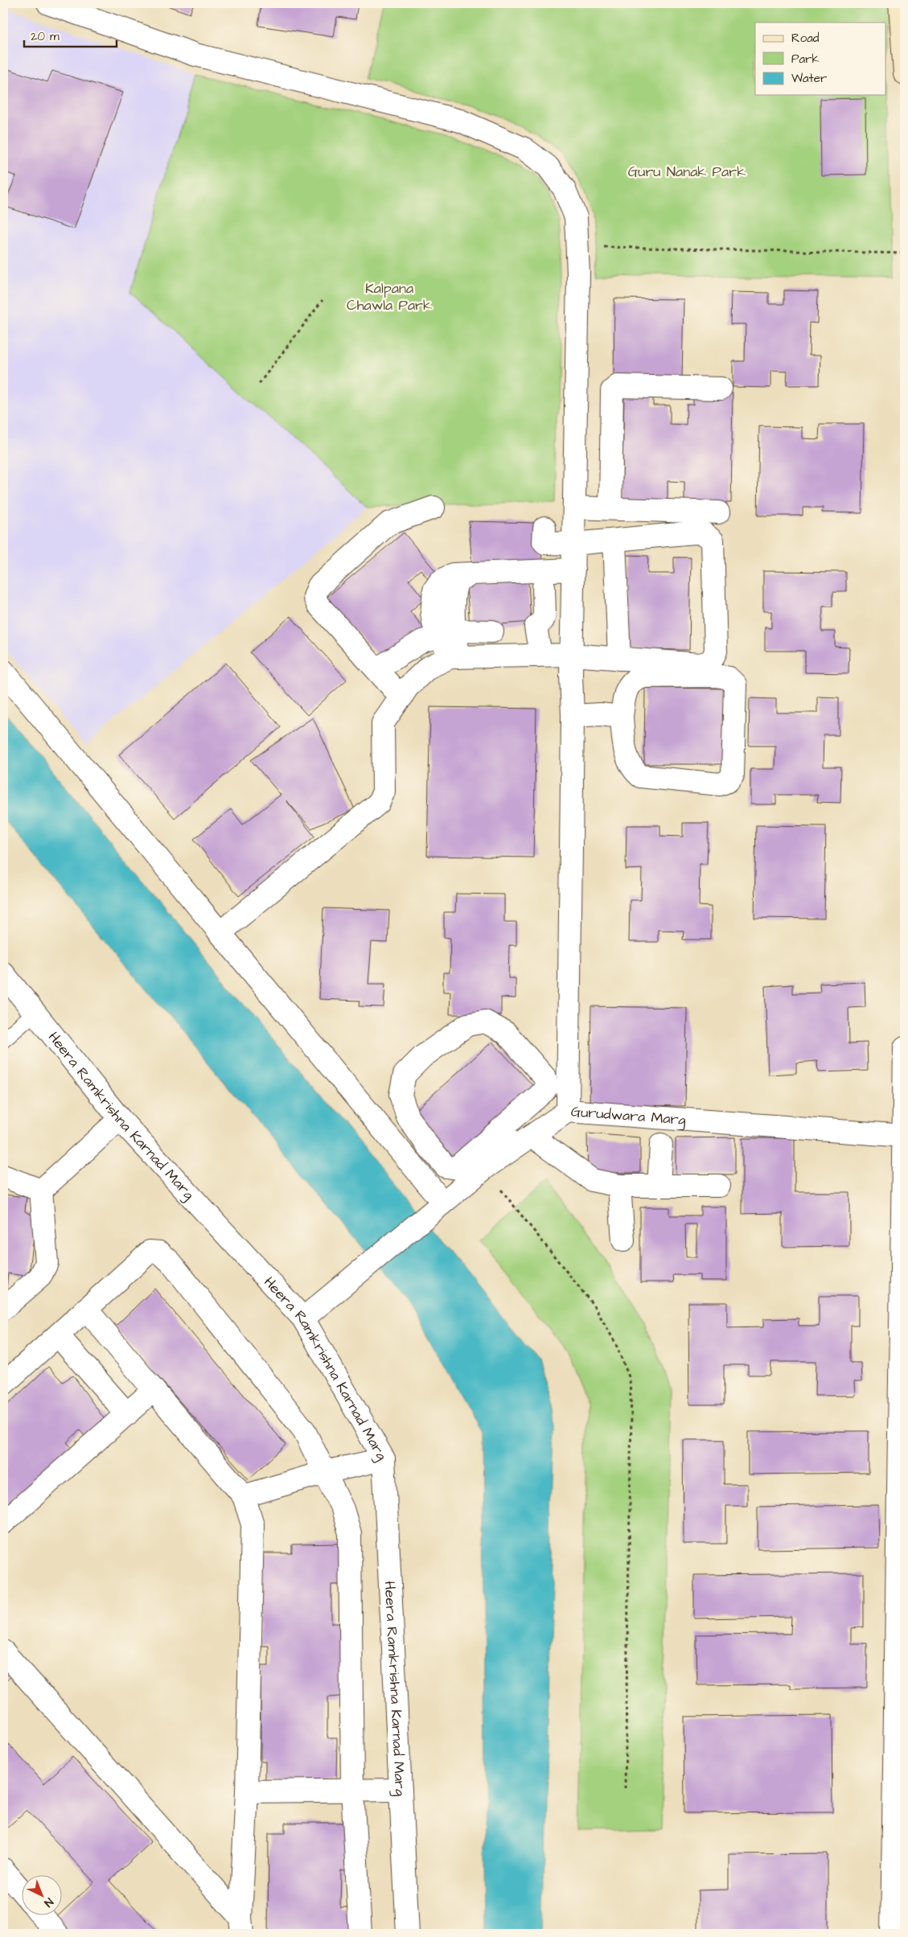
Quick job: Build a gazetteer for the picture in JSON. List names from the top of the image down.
{
  "streets": {
    "street": ["Heera Ramkrishna Karnad Marg", "Gurudwara Marg"]
  },
  "crossings": [
    ["Heera Ramkrishna Karnad Marg", "Gurudwara Marg"]
  ],
  "parks": ["Guru Nanak Park", "Kalpana Chawla Park"],
  "legend": ["Road", "Park", "Water"],
  "scale_bar": "20 m",
  "north": "bottom right"
}
